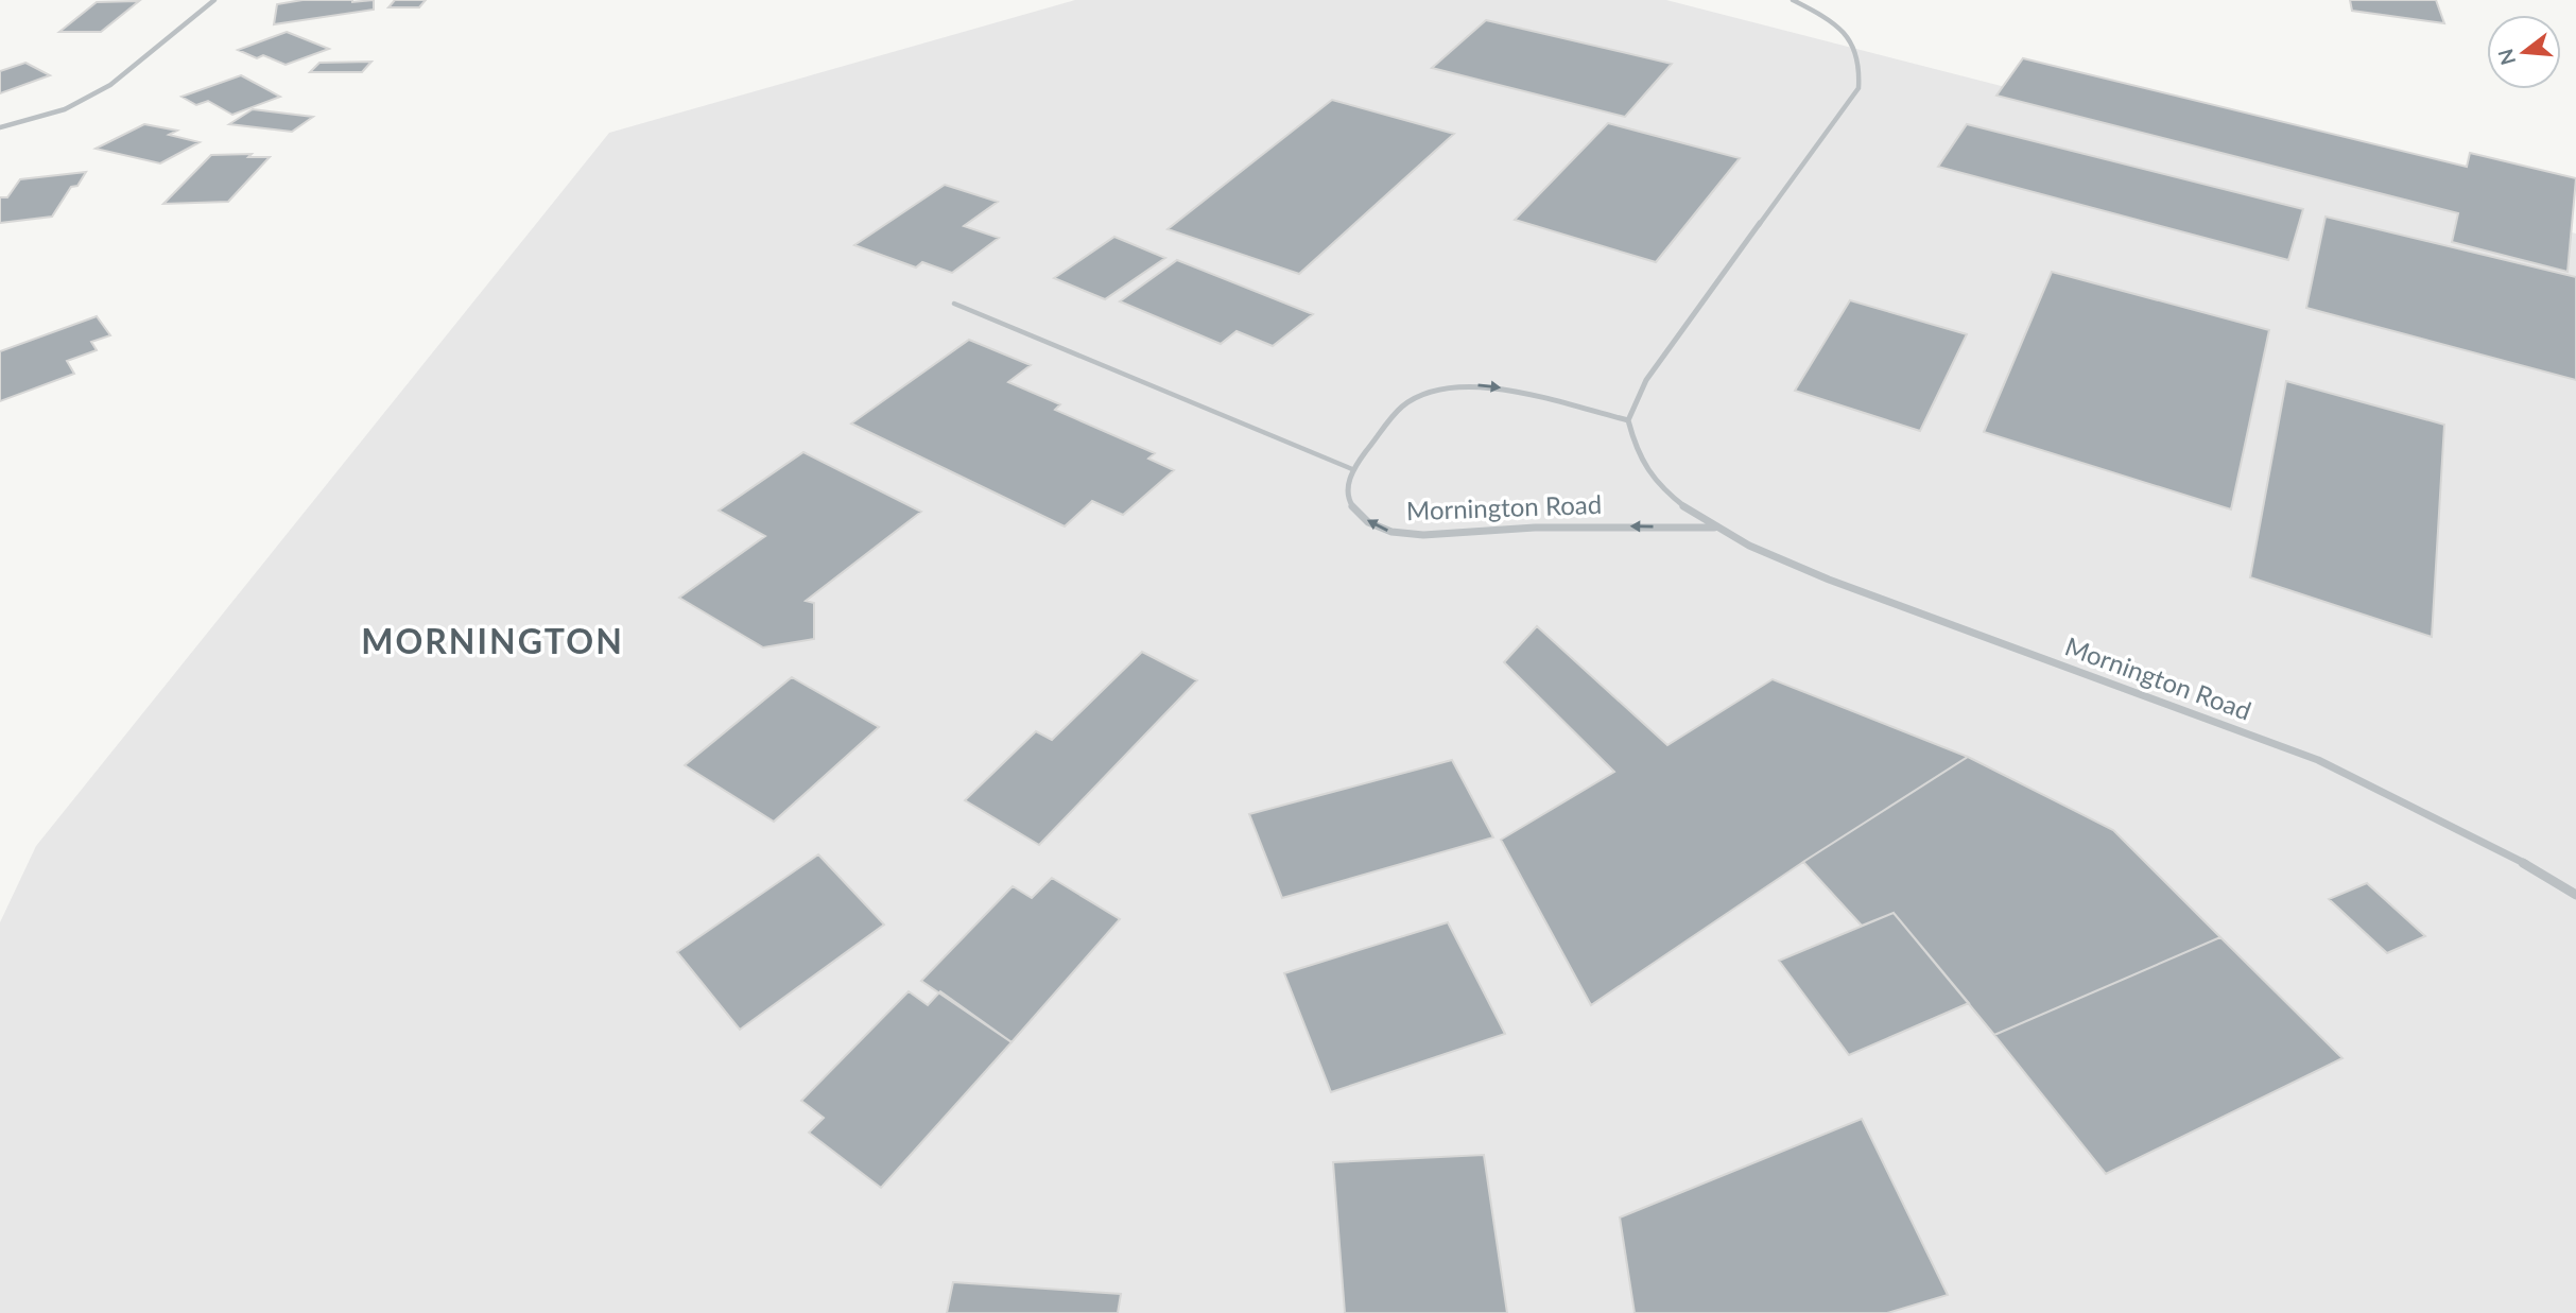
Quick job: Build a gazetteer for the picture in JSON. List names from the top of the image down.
{
  "streets": {
    "street": ["Mornington Road"]
  },
  "districts": ["MORNINGTON"],
  "north": "left"
}
